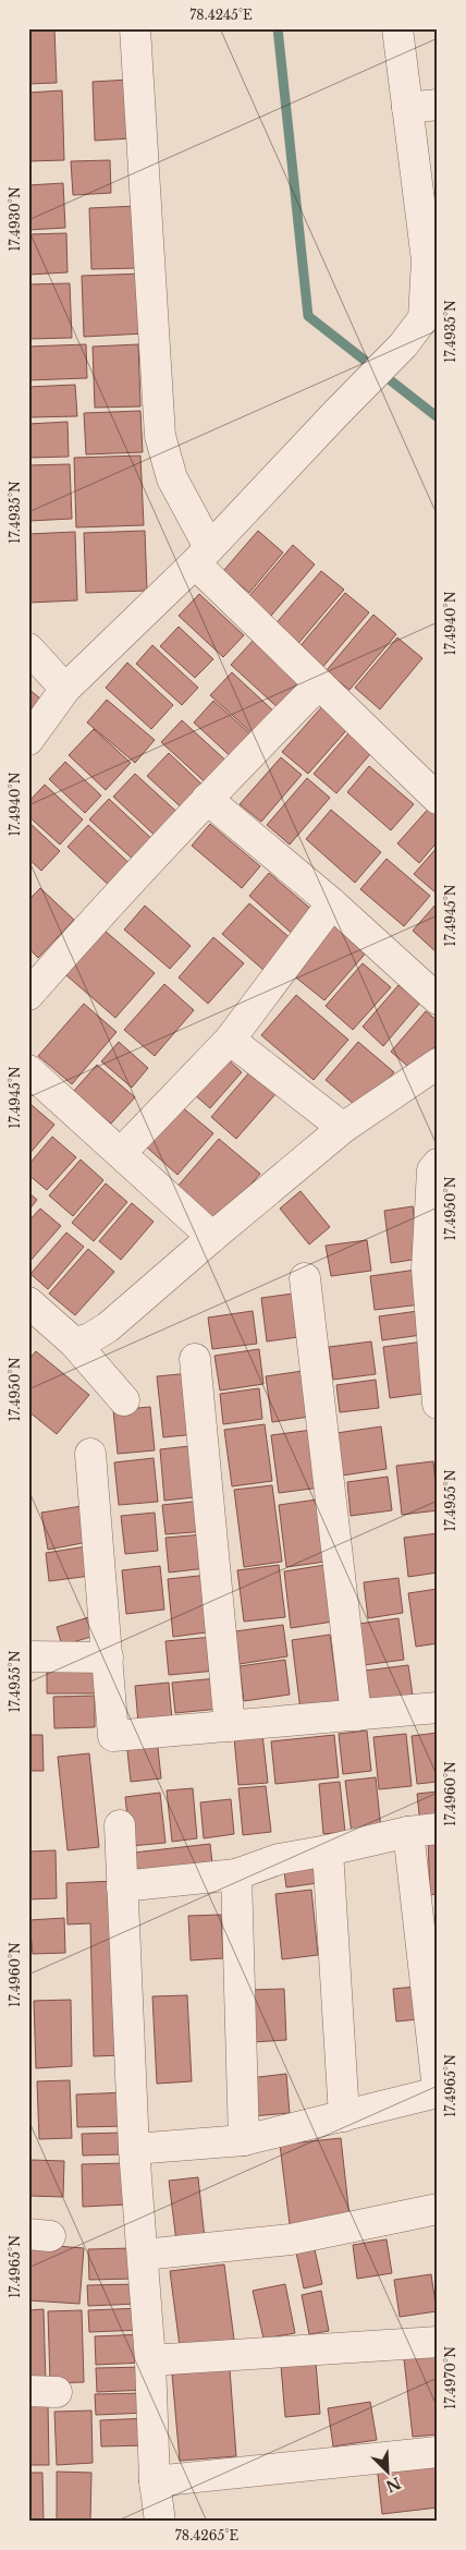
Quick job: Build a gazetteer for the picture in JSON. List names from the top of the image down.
{
  "north": "bottom right",
  "coordinates": [
    "78.4245°E",
    "17.4930°N",
    "17.4935°N",
    "17.4940°N",
    "17.4945°N",
    "17.4950°N",
    "17.4955°N",
    "17.4960°N",
    "17.4965°N",
    "17.4970°N",
    "78.4265°E"
  ]
}
